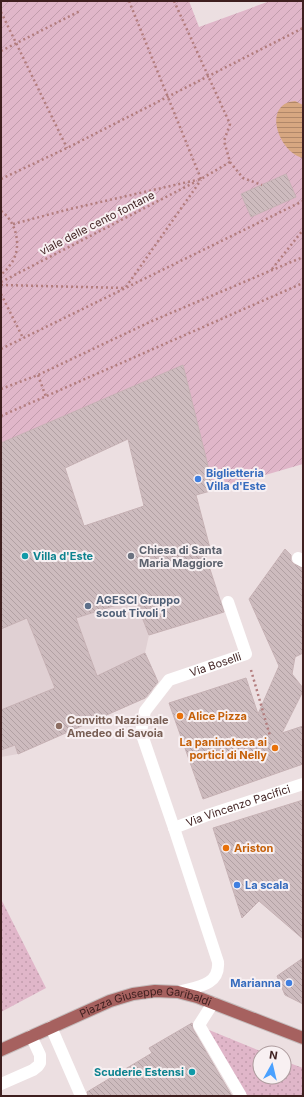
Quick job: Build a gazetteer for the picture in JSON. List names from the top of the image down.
{
  "streets": {
    "main road": ["Piazza Giuseppe Garibaldi"],
    "street": ["Via Boselli", "Via Vincenzo Pacifici"],
    "path": ["viale delle cento fontane"]
  },
  "crossings": [
    ["Via Boselli", "Via Vincenzo Pacifici"]
  ],
  "places": [
    "Biglietteria Villa d'Este",
    "Villa d'Este",
    "Chiesa di Santa Maria Maggiore",
    "AGESCI Gruppo scout Tivoli 1",
    "Alice Pizza",
    "Convitto Nazionale Amedeo di Savoia",
    "La paninoteca ai portici di Nelly",
    "Ariston",
    "La scala",
    "Marianna",
    "Scuderie Estensi"
  ],
  "north": "top"
}
